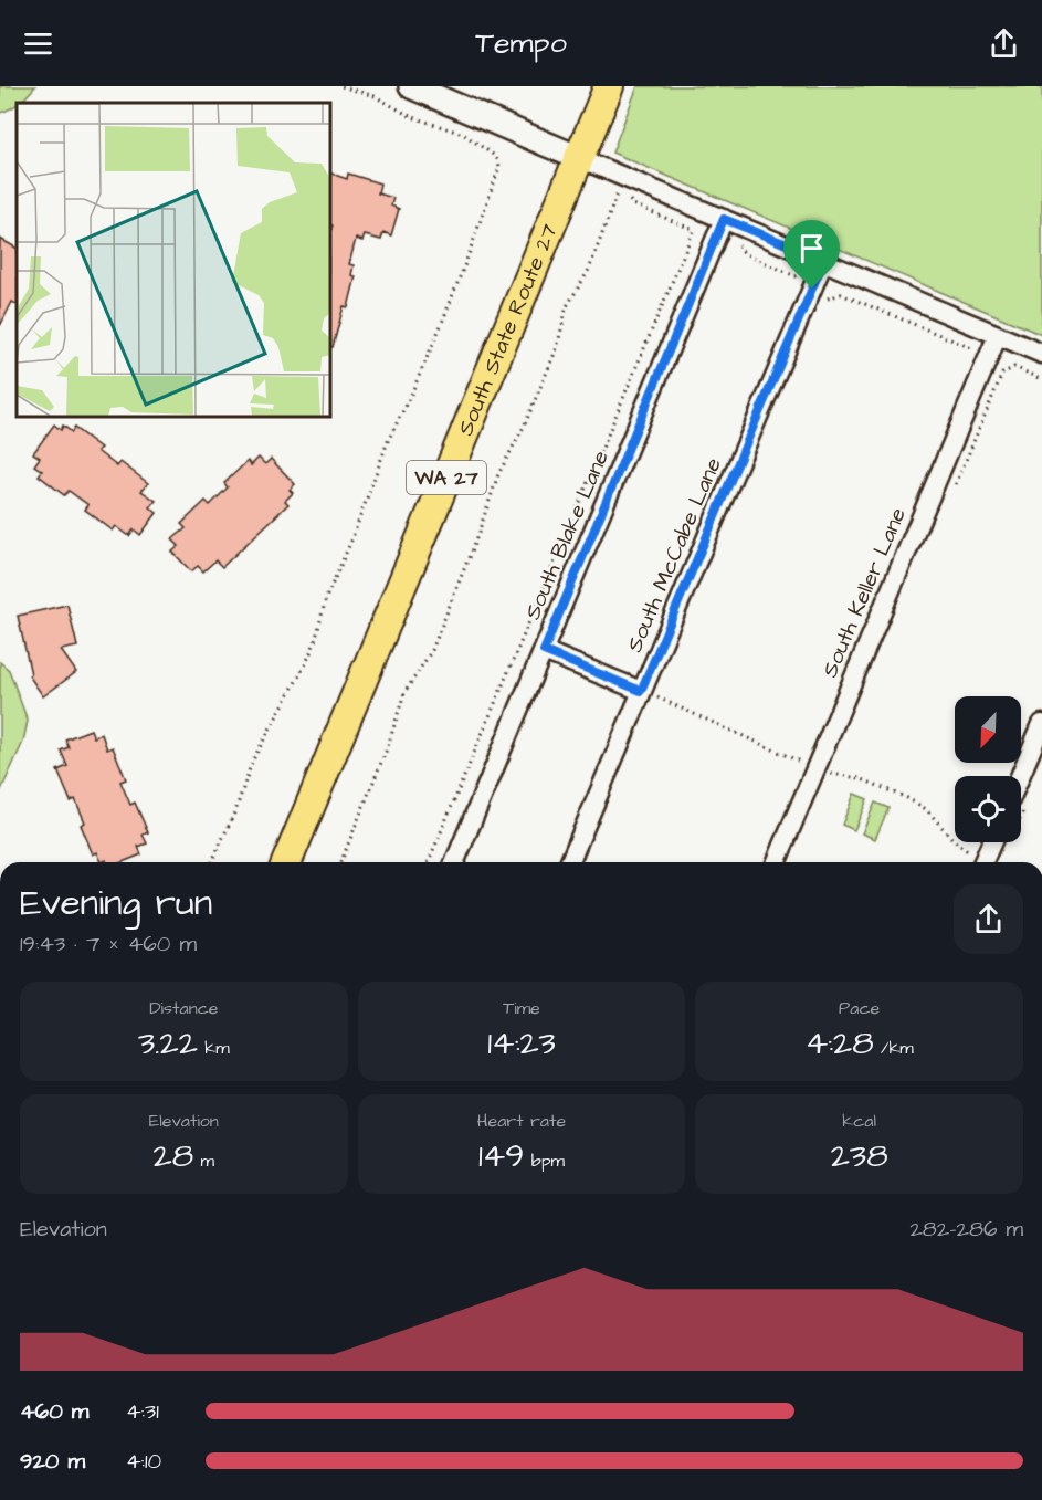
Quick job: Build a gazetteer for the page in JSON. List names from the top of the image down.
{
  "streets": {
    "main road": ["South State Route 27", "WA 27"],
    "street": ["South Blake Lane", "South McCabe Lane", "South Keller Lane"]
  },
  "north": "bottom left",
  "page": {
    "header": "Tempo",
    "heading": ["Evening run", "19:43 · 7 × 460 m"],
    "stats": [
      ["Distance", "3.22 km"],
      ["Time", "14:23"],
      ["Pace", "4:28 /km"],
      ["Elevation", "28 m"],
      ["Heart rate", "149 bpm"],
      ["kcal", "238"]
    ],
    "chart": ["Elevation", "282–286 m"],
    "list": [
      {
        "name": "460 m",
        "note": "4:31"
      },
      {
        "name": "920 m",
        "note": "4:10"
      }
    ]
  }
}
